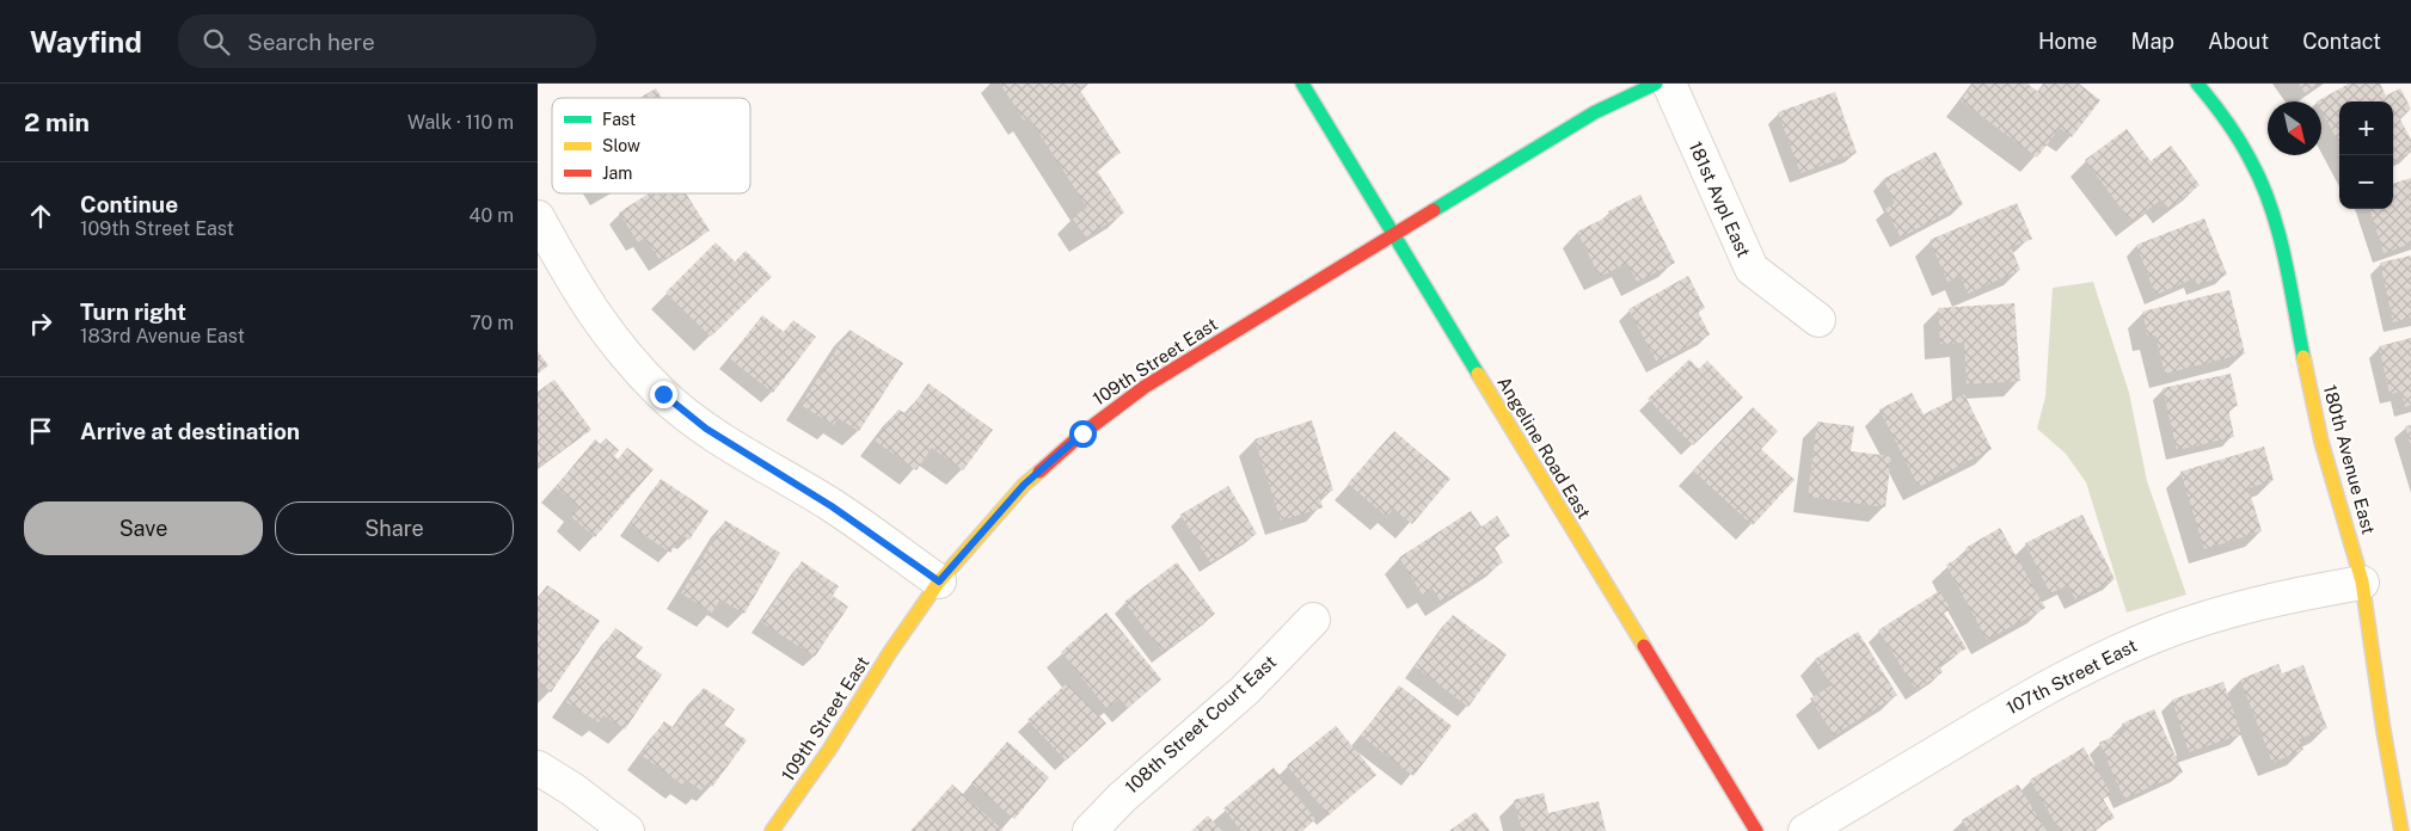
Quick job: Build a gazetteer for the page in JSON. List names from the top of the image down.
{
  "streets": {
    "street": [
      "181st Avpl East",
      "109th Street East",
      "Angeline Road East",
      "180th Avenue East",
      "107th Street East",
      "108th Street Court East"
    ]
  },
  "crossings": [
    ["109th Street East", "Angeline Road East"],
    ["180th Avenue East", "107th Street East"]
  ],
  "legend": ["Fast", "Slow", "Jam"],
  "north": "bottom right",
  "page": {
    "header": "Wayfind",
    "search": "Search here",
    "nav": [
      "Home",
      "Map",
      "About",
      "Contact"
    ],
    "heading": ["2 min", "Walk · 110 m"],
    "map_buttons": ["+", "−"],
    "list": [
      ["Continue", "109th Street East", "40 m"],
      ["Turn right", "183rd Avenue East", "70 m"],
      "Arrive at destination"
    ],
    "buttons": ["Save", "Share"]
  }
}
